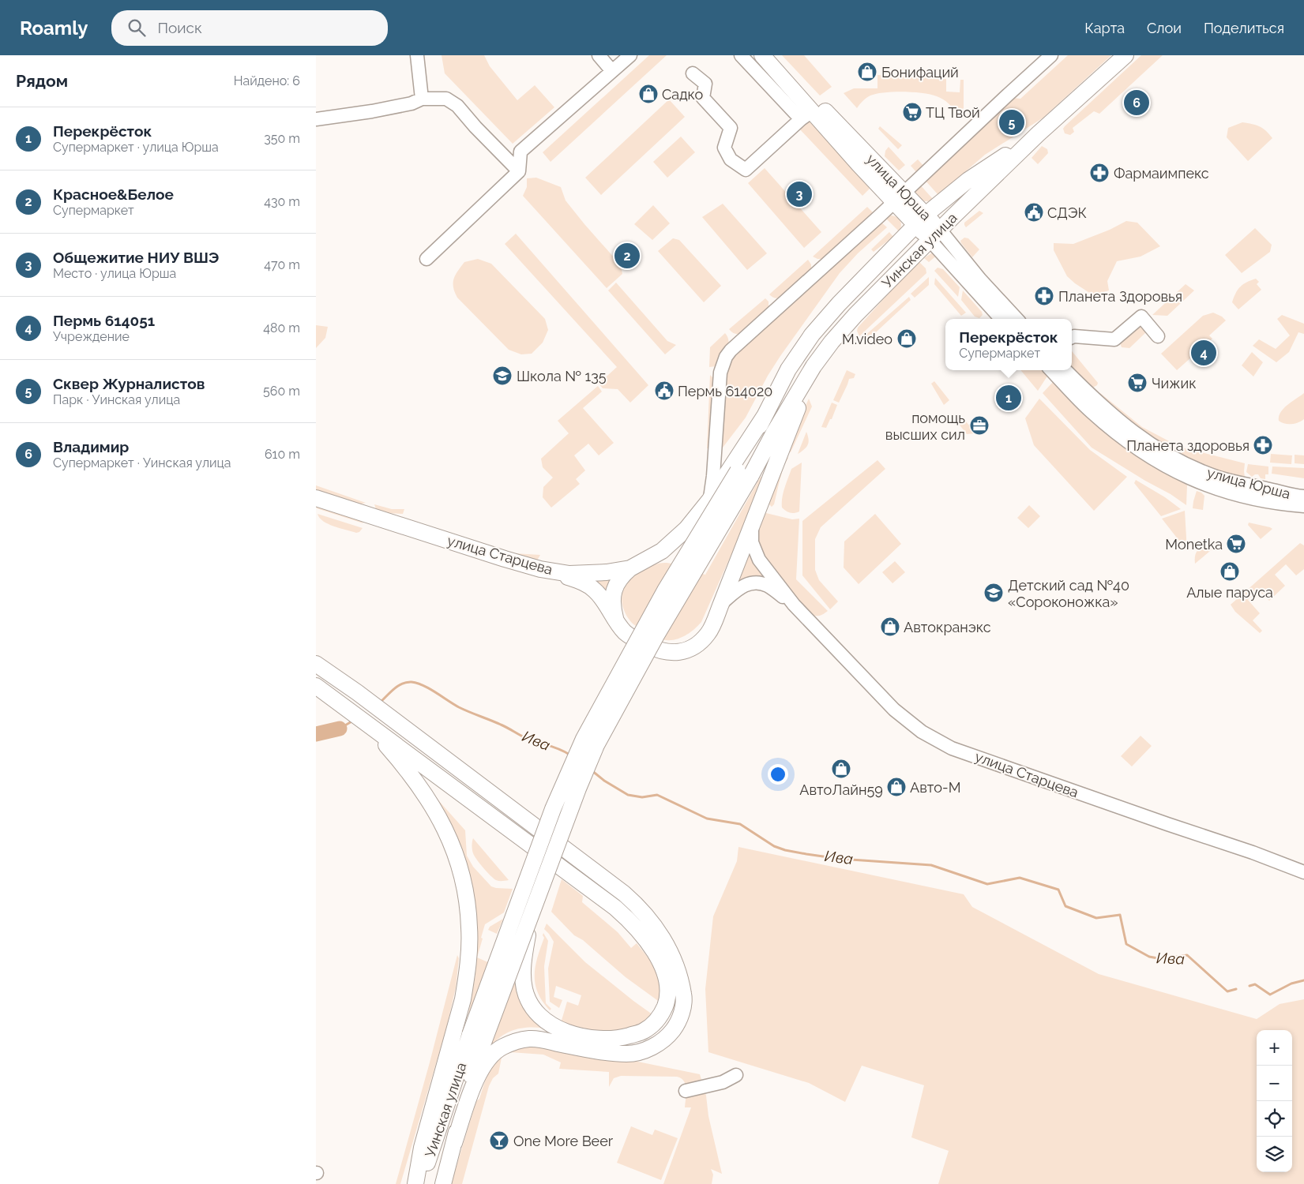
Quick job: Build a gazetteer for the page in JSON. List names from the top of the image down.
{
  "streets": {
    "main road": ["улица Юрша", "Уинская улица", "улица Старцева"]
  },
  "crossings": [
    ["улица Юрша", "Уинская улица"],
    ["Уинская улица", "улица Старцева"]
  ],
  "water": ["Ива"],
  "places": {
    "shop": [
      "Бонифаций",
      "Садко",
      "M.video",
      "Алые паруса",
      "Автокранэкс",
      "АвтоЛайн59",
      "Авто-М"
    ],
    "supermarket": ["ТЦ Твой", "Чижик", "Monetka"],
    "pharmacy": ["Фармаимпекс", "Планета Здоровья", "Планета здоровья"],
    "public building": ["СДЭК", "Пермь 614020"],
    "school or university": ["Школа № 135", "Детский сад №40 «Сороконожка»"],
    "office": ["помощь высших сил"],
    "bar": ["One More Beer"]
  },
  "page": {
    "header": "Roamly",
    "search": "Поиск",
    "nav": ["Карта", "Слои", "Поделиться"],
    "heading": ["Рядом", "Найдено: 6"],
    "pins": [
      "6",
      "5",
      "3",
      "2",
      "4",
      "1"
    ],
    "list": [
      {
        "mark": "1",
        "name": "Перекрёсток",
        "note": "Супермаркет · улица Юрша",
        "value": "350 m"
      },
      {
        "mark": "2",
        "name": "Красное&Белое",
        "note": "Супермаркет",
        "value": "430 m"
      },
      {
        "mark": "3",
        "name": "Общежитие НИУ ВШЭ",
        "note": "Место · улица Юрша",
        "value": "470 m"
      },
      {
        "mark": "4",
        "name": "Пермь 614051",
        "note": "Учреждение",
        "value": "480 m"
      },
      {
        "mark": "5",
        "name": "Сквер Журналистов",
        "note": "Парк · Уинская улица",
        "value": "560 m"
      },
      {
        "mark": "6",
        "name": "Владимир",
        "note": "Супермаркет · Уинская улица",
        "value": "610 m"
      }
    ],
    "popup": ["Перекрёсток", "Супермаркет"],
    "map_buttons": ["+", "−"]
  }
}
